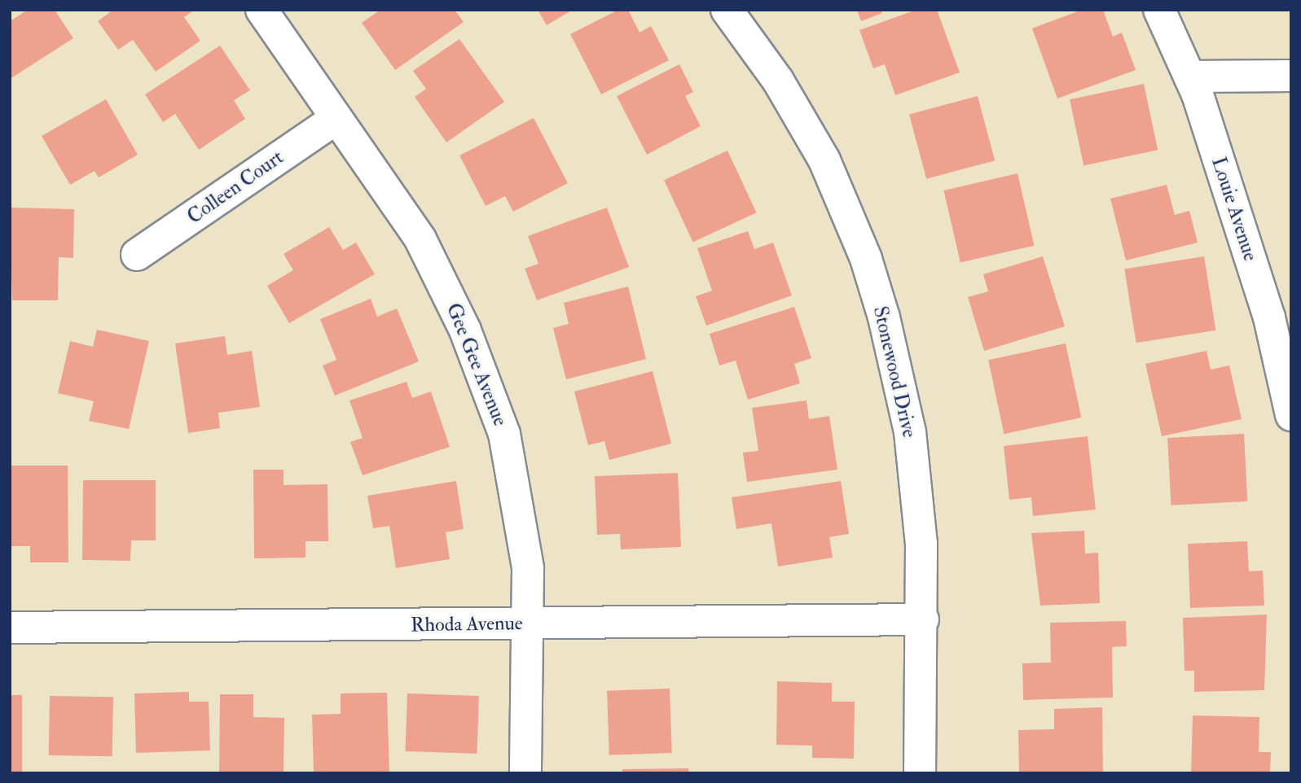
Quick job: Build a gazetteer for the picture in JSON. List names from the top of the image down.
{
  "streets": {
    "street": [
      "Colleen Court",
      "Louie Avenue",
      "Gee Gee Avenue",
      "Stonewood Drive",
      "Rhoda Avenue"
    ]
  },
  "crossings": [
    ["Colleen Court", "Gee Gee Avenue"],
    ["Gee Gee Avenue", "Rhoda Avenue"],
    ["Stonewood Drive", "Rhoda Avenue"]
  ]
}
